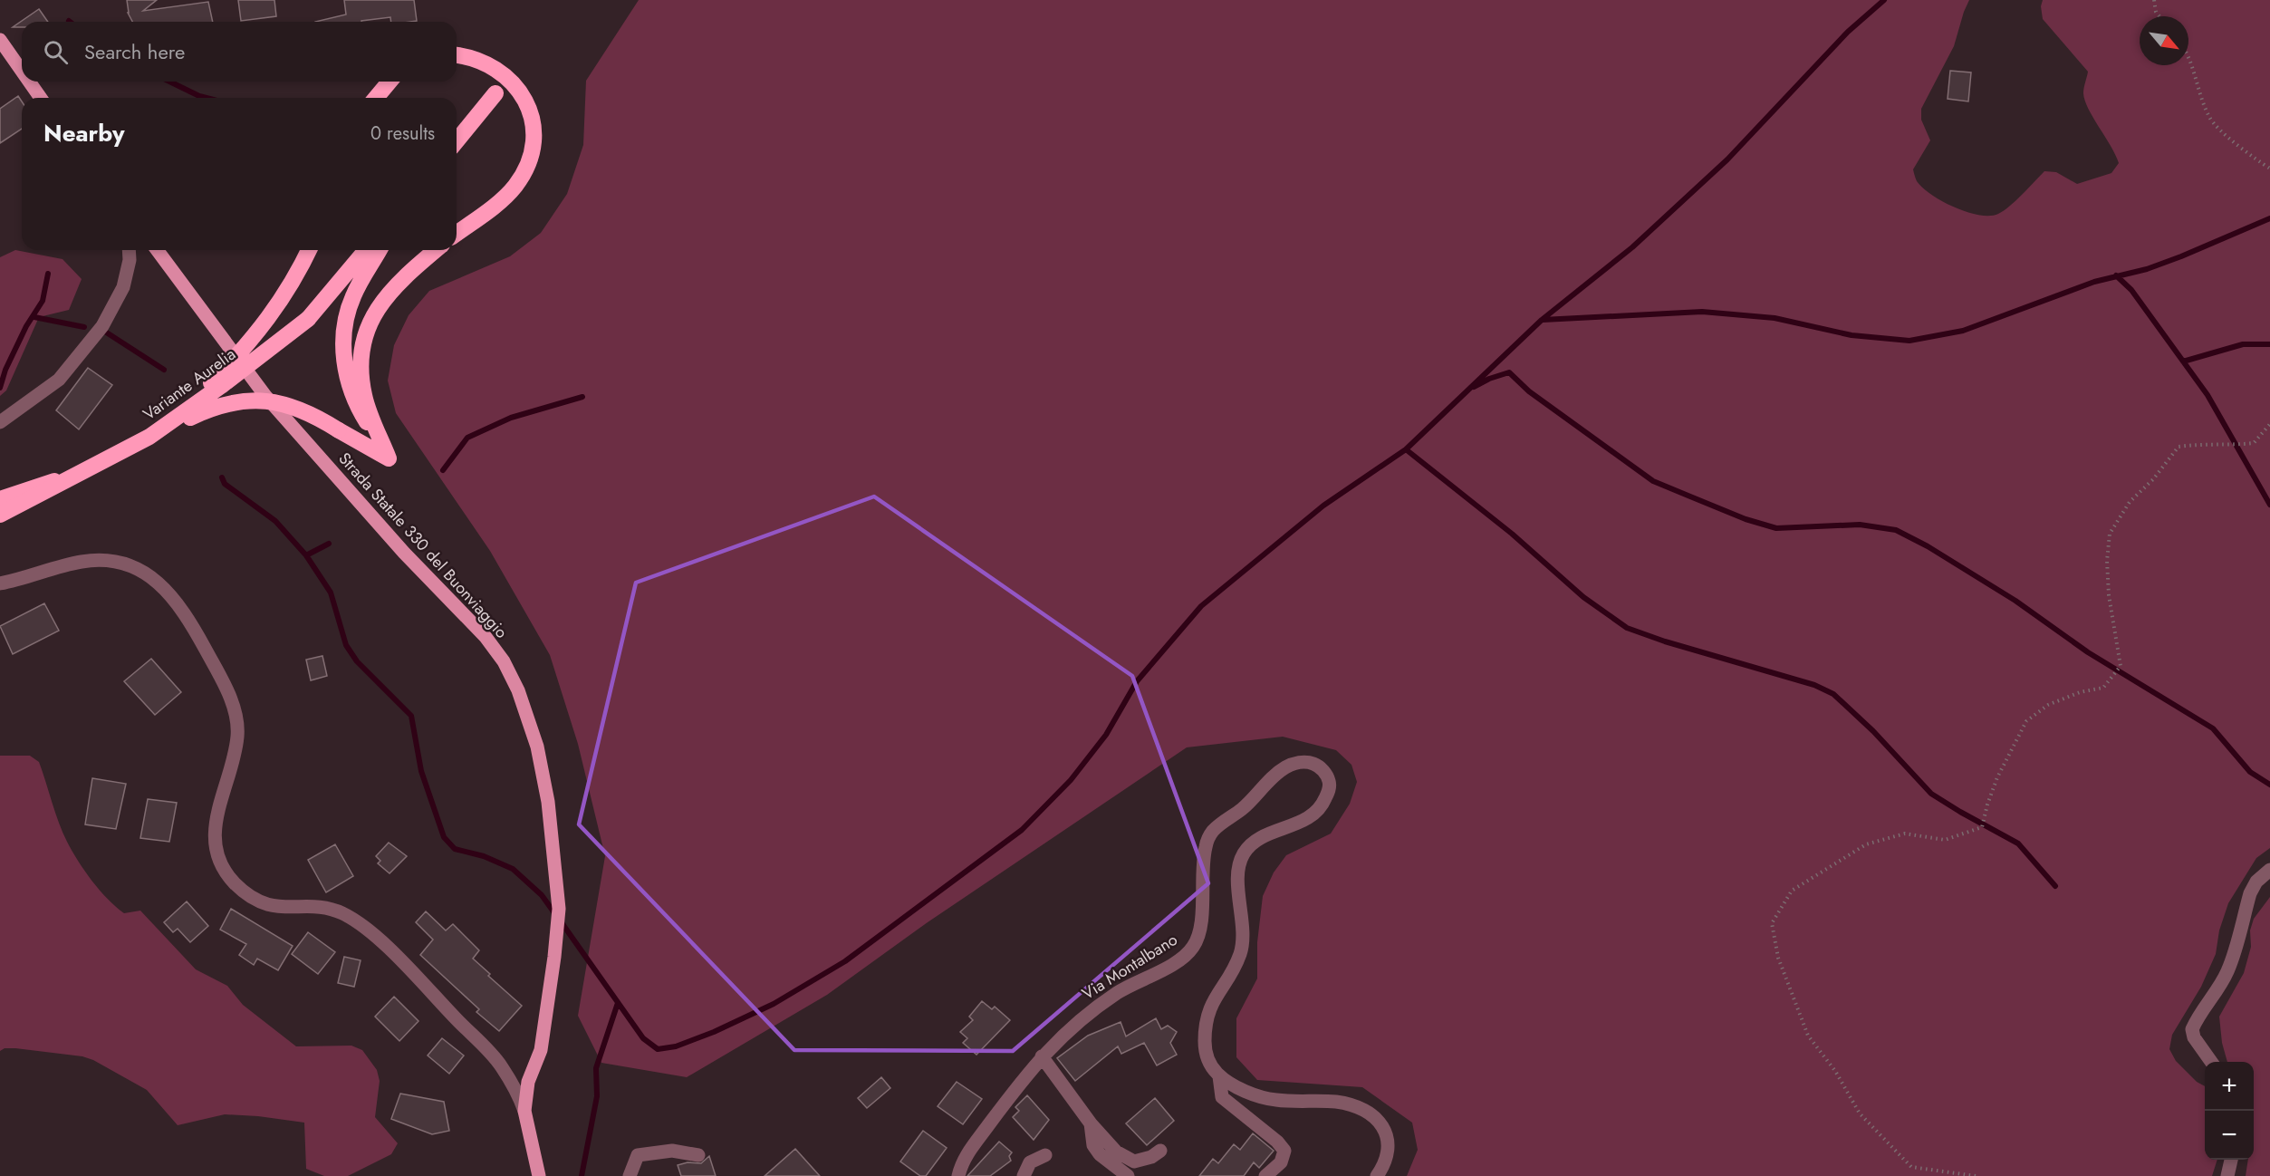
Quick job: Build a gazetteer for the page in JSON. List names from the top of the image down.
{
  "streets": {
    "highway": ["Variante Aurelia"],
    "main road": ["Strada Statale 330 del Buonviaggio"],
    "street": ["Via Montalbano"]
  },
  "north": "bottom right",
  "page": {
    "search": "Search here",
    "heading": ["Nearby", "0 results"],
    "map_buttons": ["+", "−"]
  }
}
